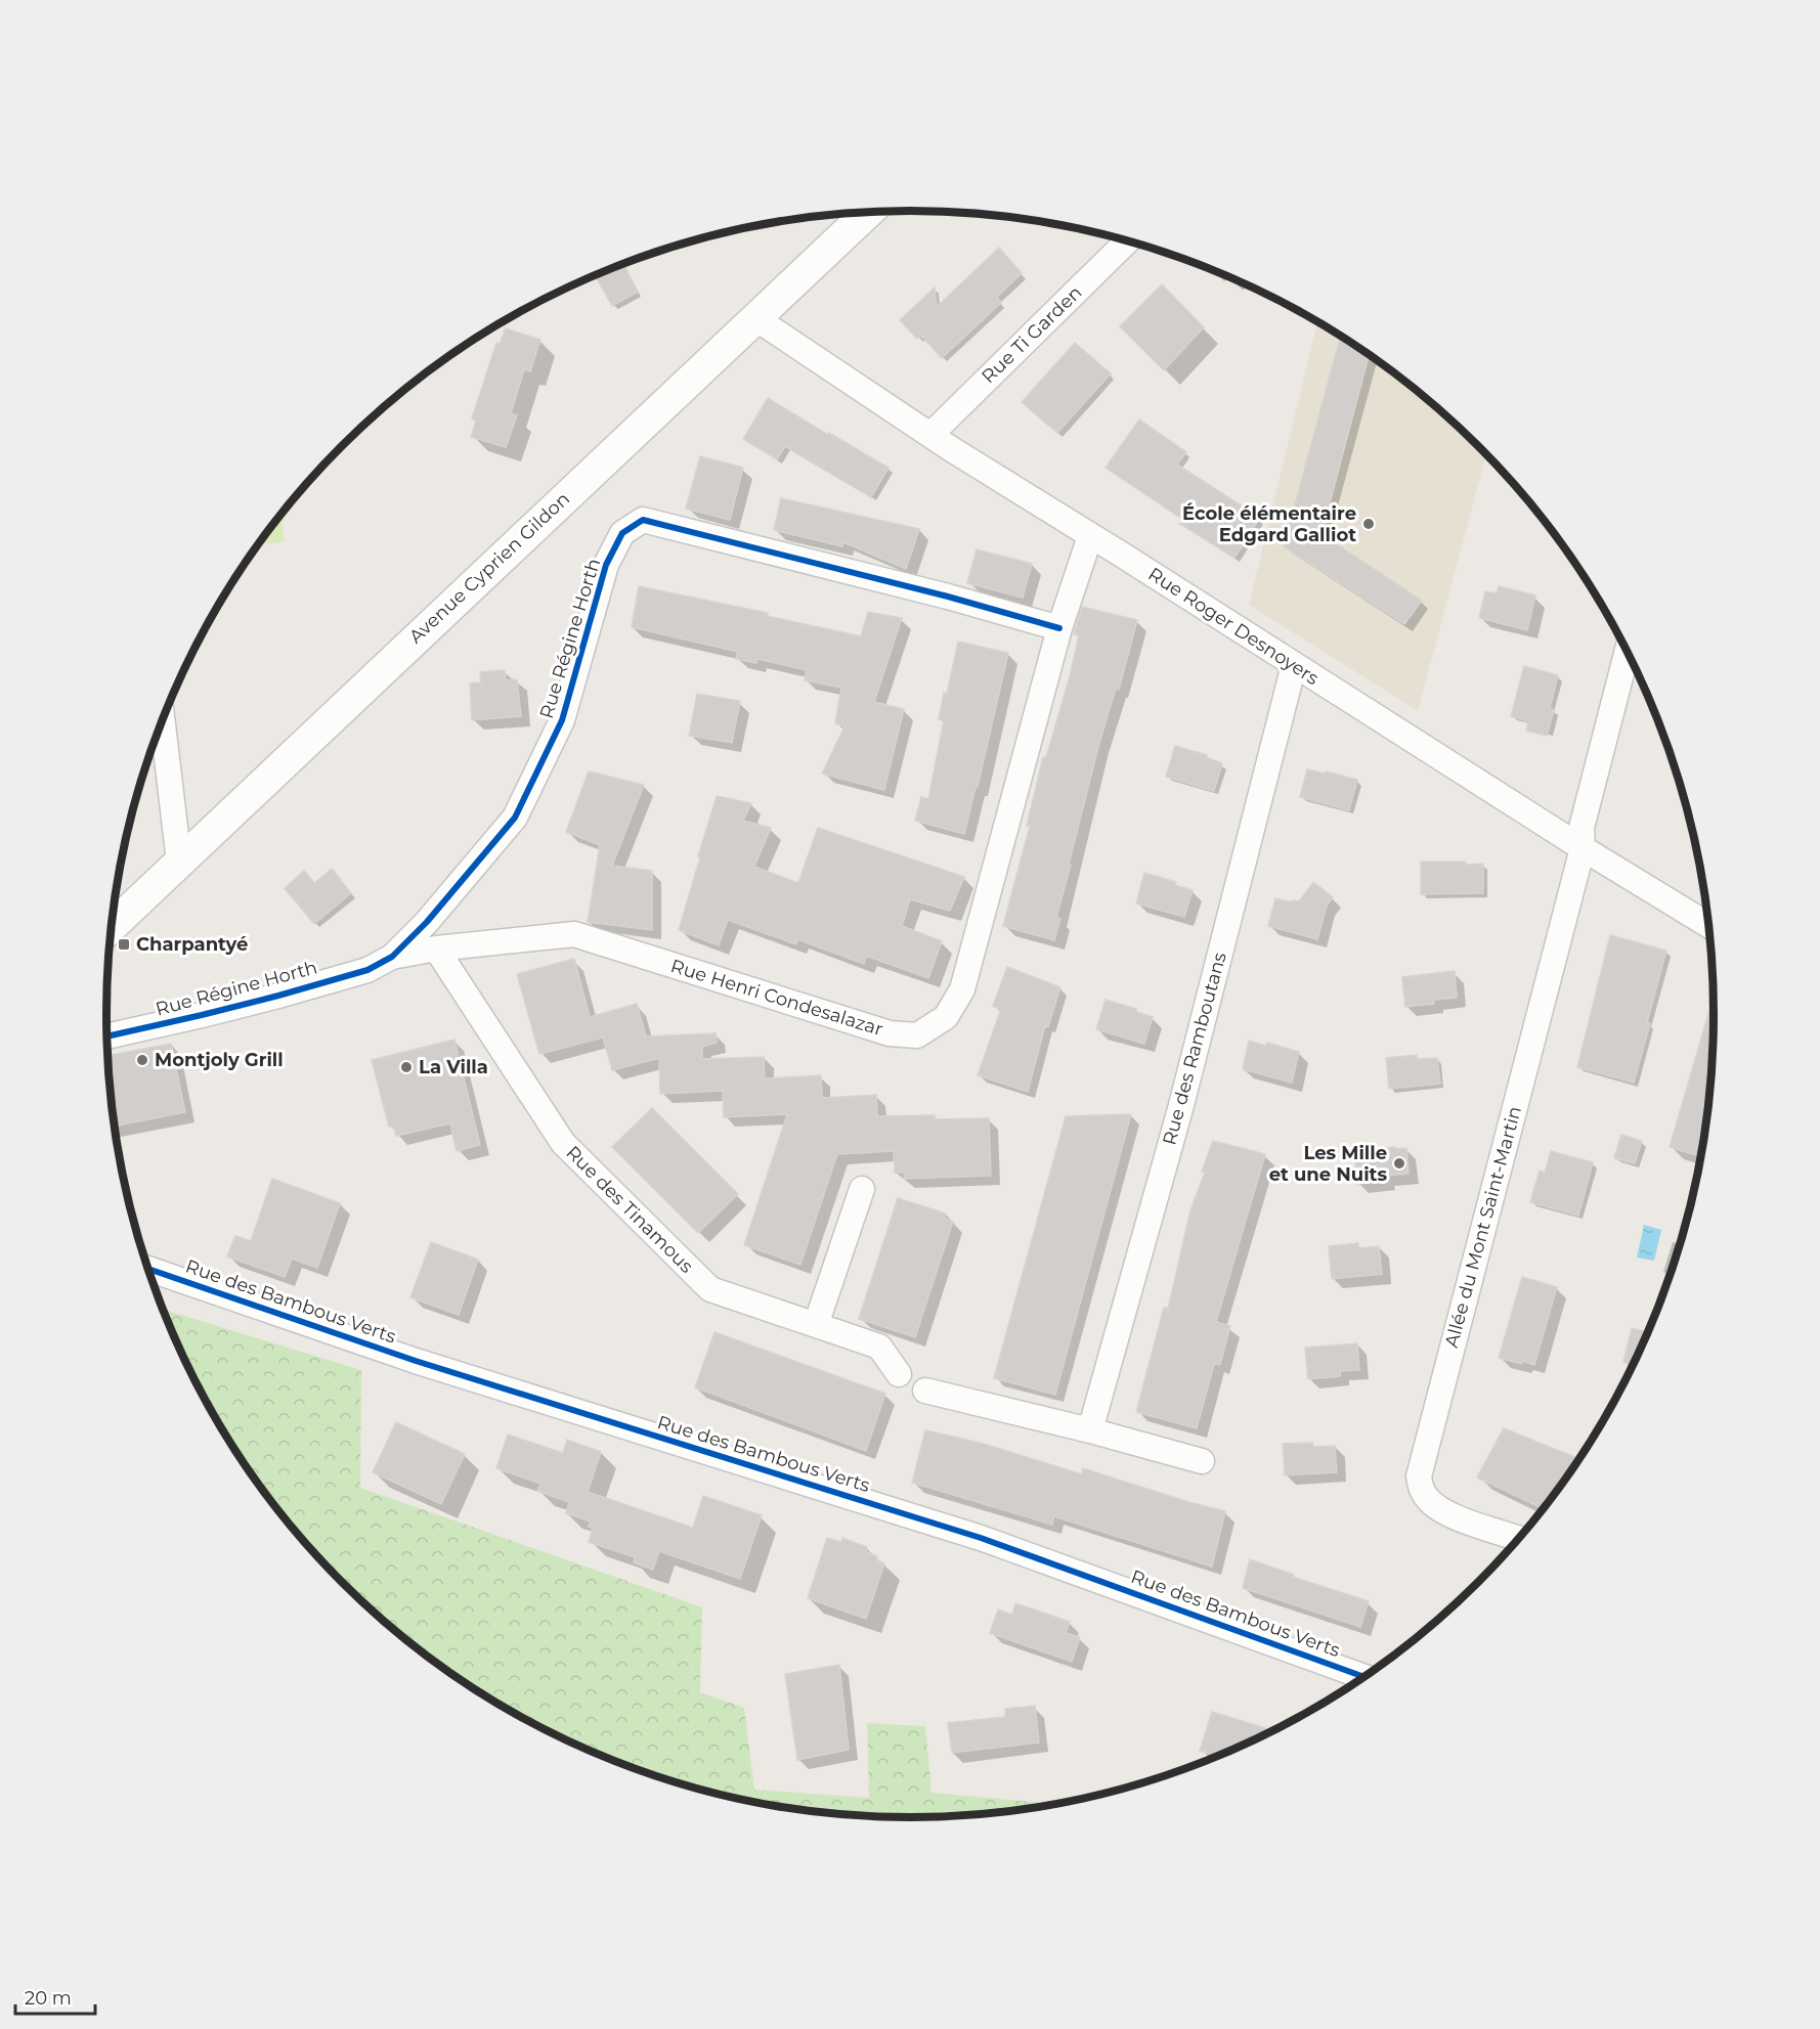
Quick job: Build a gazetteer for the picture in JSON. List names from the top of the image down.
{
  "streets": {
    "street": [
      "Rue Ti Garden",
      "Avenue Cyprien Gildon",
      "Rue Roger Desnoyers",
      "Rue Régine Horth",
      "Rue Henri Condesalazar",
      "Rue des Ramboutans",
      "Rue des Tinamous",
      "Allée du Mont Saint-Martin",
      "Rue des Bambous Verts"
    ]
  },
  "crossings": [
    ["Rue Ti Garden", "Rue Roger Desnoyers"],
    ["Avenue Cyprien Gildon", "Rue Roger Desnoyers"],
    ["Rue Roger Desnoyers", "Rue Henri Condesalazar"],
    ["Rue Roger Desnoyers", "Rue des Ramboutans"],
    ["Rue Roger Desnoyers", "Allée du Mont Saint-Martin"],
    ["Rue Régine Horth", "Rue Henri Condesalazar"],
    ["Rue Henri Condesalazar", "Rue des Tinamous"]
  ],
  "places": {
    "other": [
      "École élémentaire Edgard Galliot",
      "Montjoly Grill",
      "La Villa",
      "Les Mille et une Nuits"
    ],
    "transit": ["Charpantyé"]
  },
  "scale_bar": "20 m"
}
